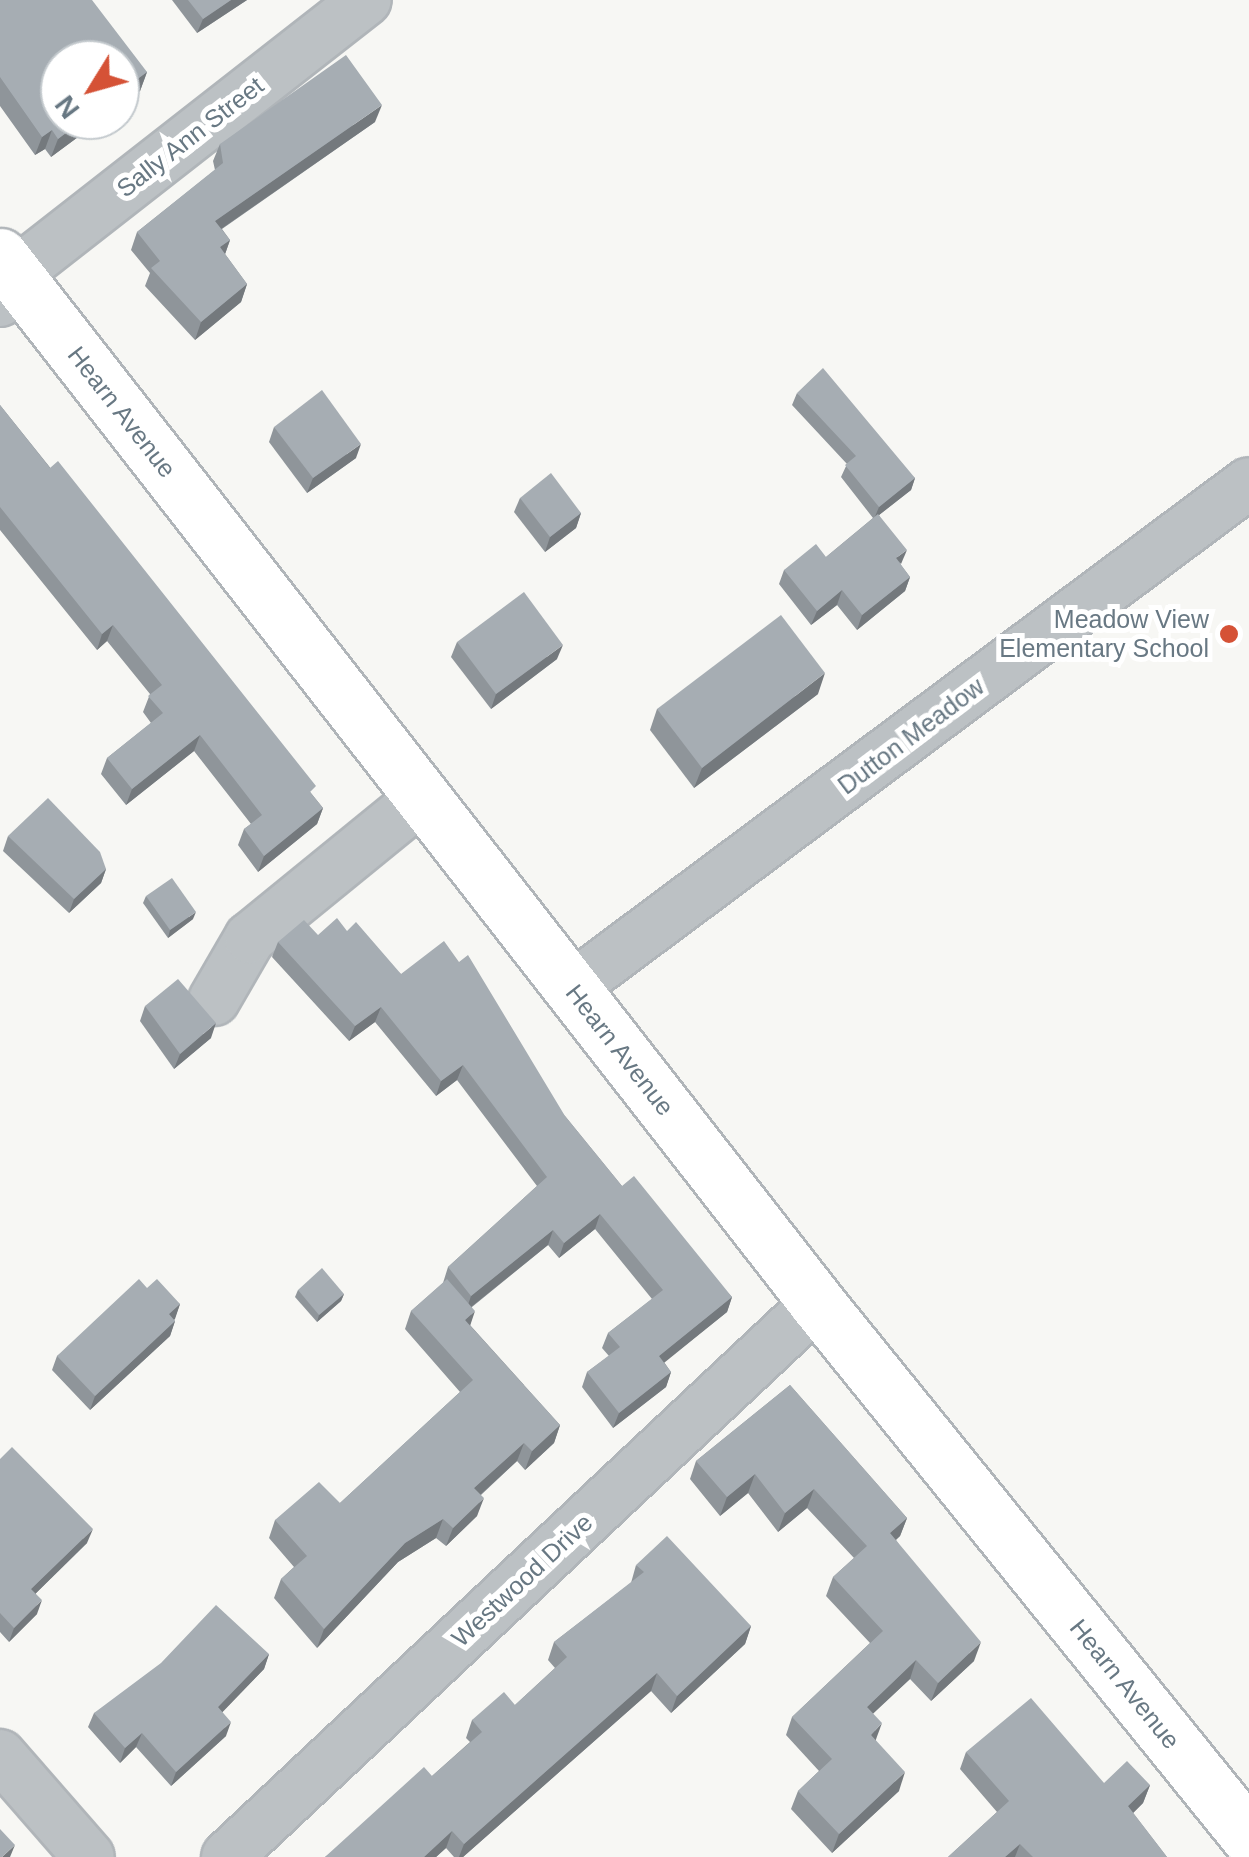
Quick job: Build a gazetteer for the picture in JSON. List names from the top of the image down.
{
  "streets": {
    "main road": ["Hearn Avenue"],
    "street": ["Sally Ann Street", "Dutton Meadow", "Westwood Drive"]
  },
  "crossings": [
    ["Sally Ann Street", "Hearn Avenue"],
    ["Hearn Avenue", "Dutton Meadow"],
    ["Hearn Avenue", "Westwood Drive"]
  ],
  "places": ["Meadow View Elementary School"],
  "north": "bottom left"
}
